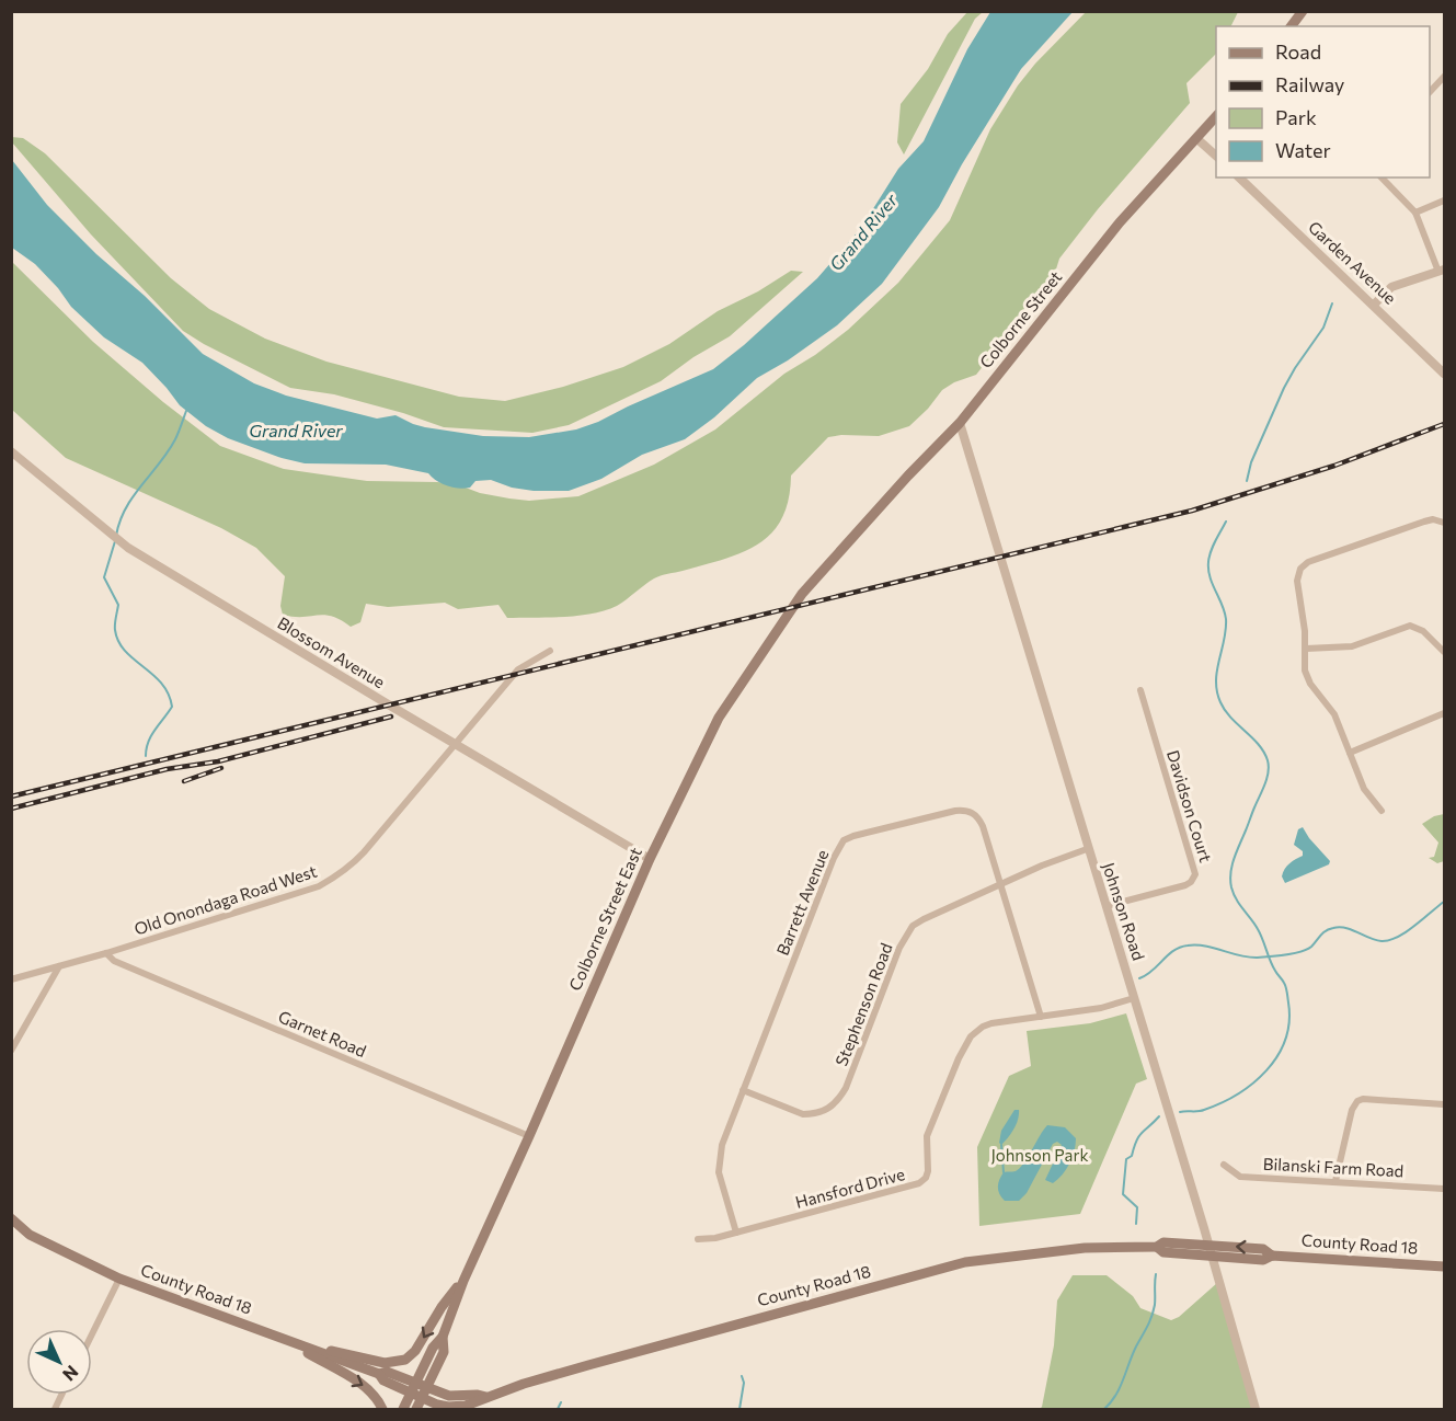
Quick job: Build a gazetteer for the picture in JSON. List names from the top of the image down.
{
  "streets": {
    "main road": ["Colborne Street", "Colborne Street East", "County Road 18"],
    "street": [
      "Garden Avenue",
      "Blossom Avenue",
      "Davidson Court",
      "Old Onondaga Road West",
      "Barrett Avenue",
      "Johnson Road",
      "Stephenson Road",
      "Garnet Road",
      "Bilanski Farm Road",
      "Hansford Drive"
    ]
  },
  "crossings": [
    ["Colborne Street", "Johnson Road"],
    ["Colborne Street", "Colborne Street East"],
    ["Blossom Avenue", "Old Onondaga Road West"],
    ["Blossom Avenue", "Colborne Street East"],
    ["Davidson Court", "Johnson Road"],
    ["Old Onondaga Road West", "Garnet Road"],
    ["Barrett Avenue", "Stephenson Road"],
    ["Barrett Avenue", "Hansford Drive"],
    ["Johnson Road", "Stephenson Road"],
    ["Johnson Road", "Hansford Drive"],
    ["Johnson Road", "County Road 18"],
    ["Colborne Street East", "Garnet Road"],
    ["Colborne Street East", "County Road 18"]
  ],
  "water": ["Grand River"],
  "parks": ["Johnson Park"],
  "legend": [
    "Road",
    "Railway",
    "Park",
    "Water"
  ],
  "north": "bottom right"
}
